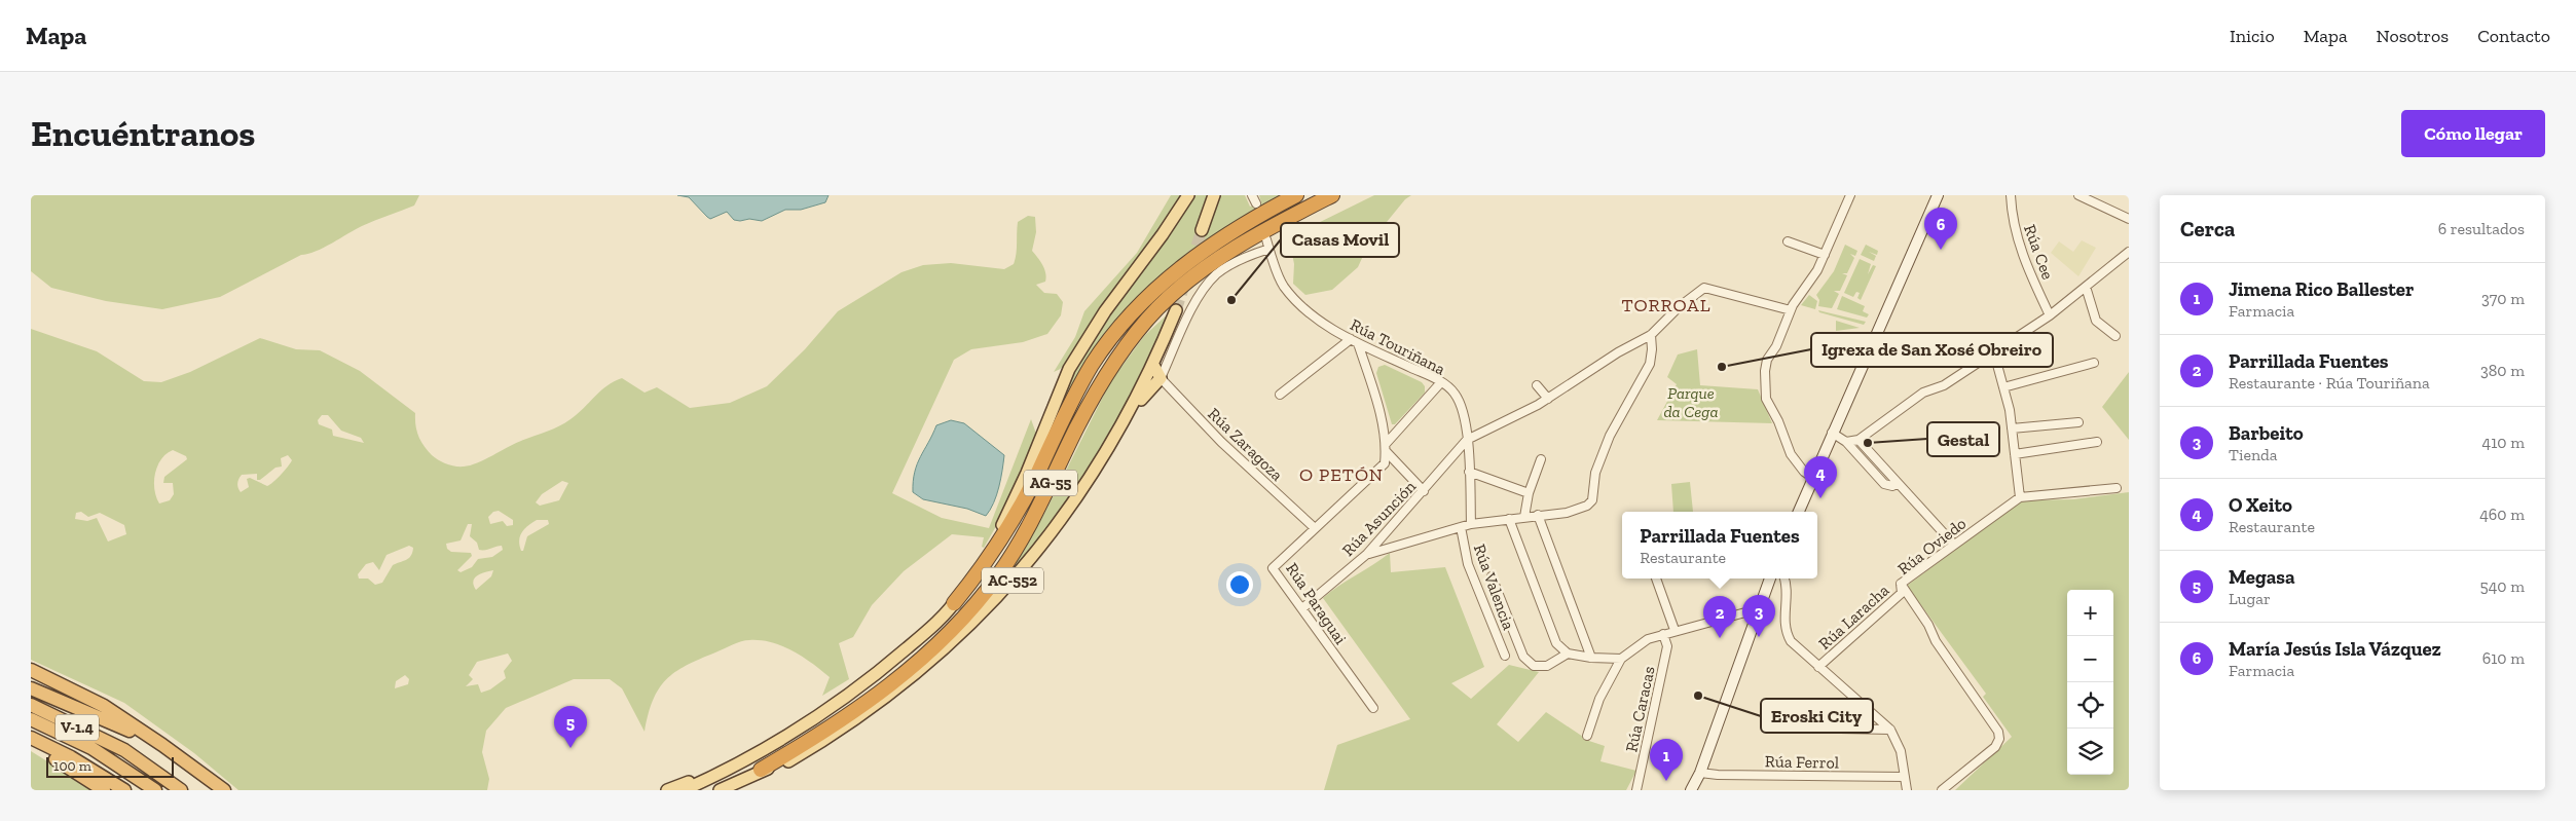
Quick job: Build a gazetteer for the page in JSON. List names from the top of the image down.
{
  "streets": {
    "highway": ["AG-55", "V-1.4"],
    "main road": ["AC-552"],
    "street": [
      "Rúa Cee",
      "Rúa Touriñana",
      "Rúa Zaragoza",
      "Rúa Asunción",
      "Rúa Oviedo",
      "Rúa Valencia",
      "Rúa Paraguai",
      "Rúa Laracha",
      "Rúa Caracas",
      "Rúa Ferrol"
    ]
  },
  "crossings": [
    ["Rúa Touriñana", "Rúa Asunción"],
    ["Rúa Touriñana", "Rúa Paraguai"],
    ["Rúa Zaragoza", "Rúa Paraguai"],
    ["AG-55", "AC-552"],
    ["Rúa Asunción", "Rúa Paraguai"],
    ["Rúa Oviedo", "Rúa Laracha"]
  ],
  "districts": ["TORROAL", "O PETÓN"],
  "parks": ["Parque da Cega"],
  "places": [
    "Casas Movil",
    "Igrexa de San Xosé Obreiro",
    "Gestal",
    "Eroski City"
  ],
  "scale_bar": "100 m",
  "page": {
    "header": "Mapa",
    "nav": [
      "Inicio",
      "Mapa",
      "Nosotros",
      "Contacto"
    ],
    "buttons": "Cómo llegar",
    "title": "Encuéntranos",
    "heading": ["Cerca", "6 resultados"],
    "pins": [
      "6",
      "4",
      "3",
      "2",
      "5",
      "1"
    ],
    "list": [
      {
        "mark": "1",
        "name": "Jimena Rico Ballester",
        "note": "Farmacia",
        "value": "370 m"
      },
      {
        "mark": "2",
        "name": "Parrillada Fuentes",
        "note": "Restaurante · Rúa Touriñana",
        "value": "380 m"
      },
      {
        "mark": "3",
        "name": "Barbeito",
        "note": "Tienda",
        "value": "410 m"
      },
      {
        "mark": "4",
        "name": "O Xeito",
        "note": "Restaurante",
        "value": "460 m"
      },
      {
        "mark": "5",
        "name": "Megasa",
        "note": "Lugar",
        "value": "540 m"
      },
      {
        "mark": "6",
        "name": "María Jesús Isla Vázquez",
        "note": "Farmacia",
        "value": "610 m"
      }
    ],
    "popup": ["Parrillada Fuentes", "Restaurante"],
    "map_buttons": ["+", "−"],
    "scale": "100 m"
  }
}
